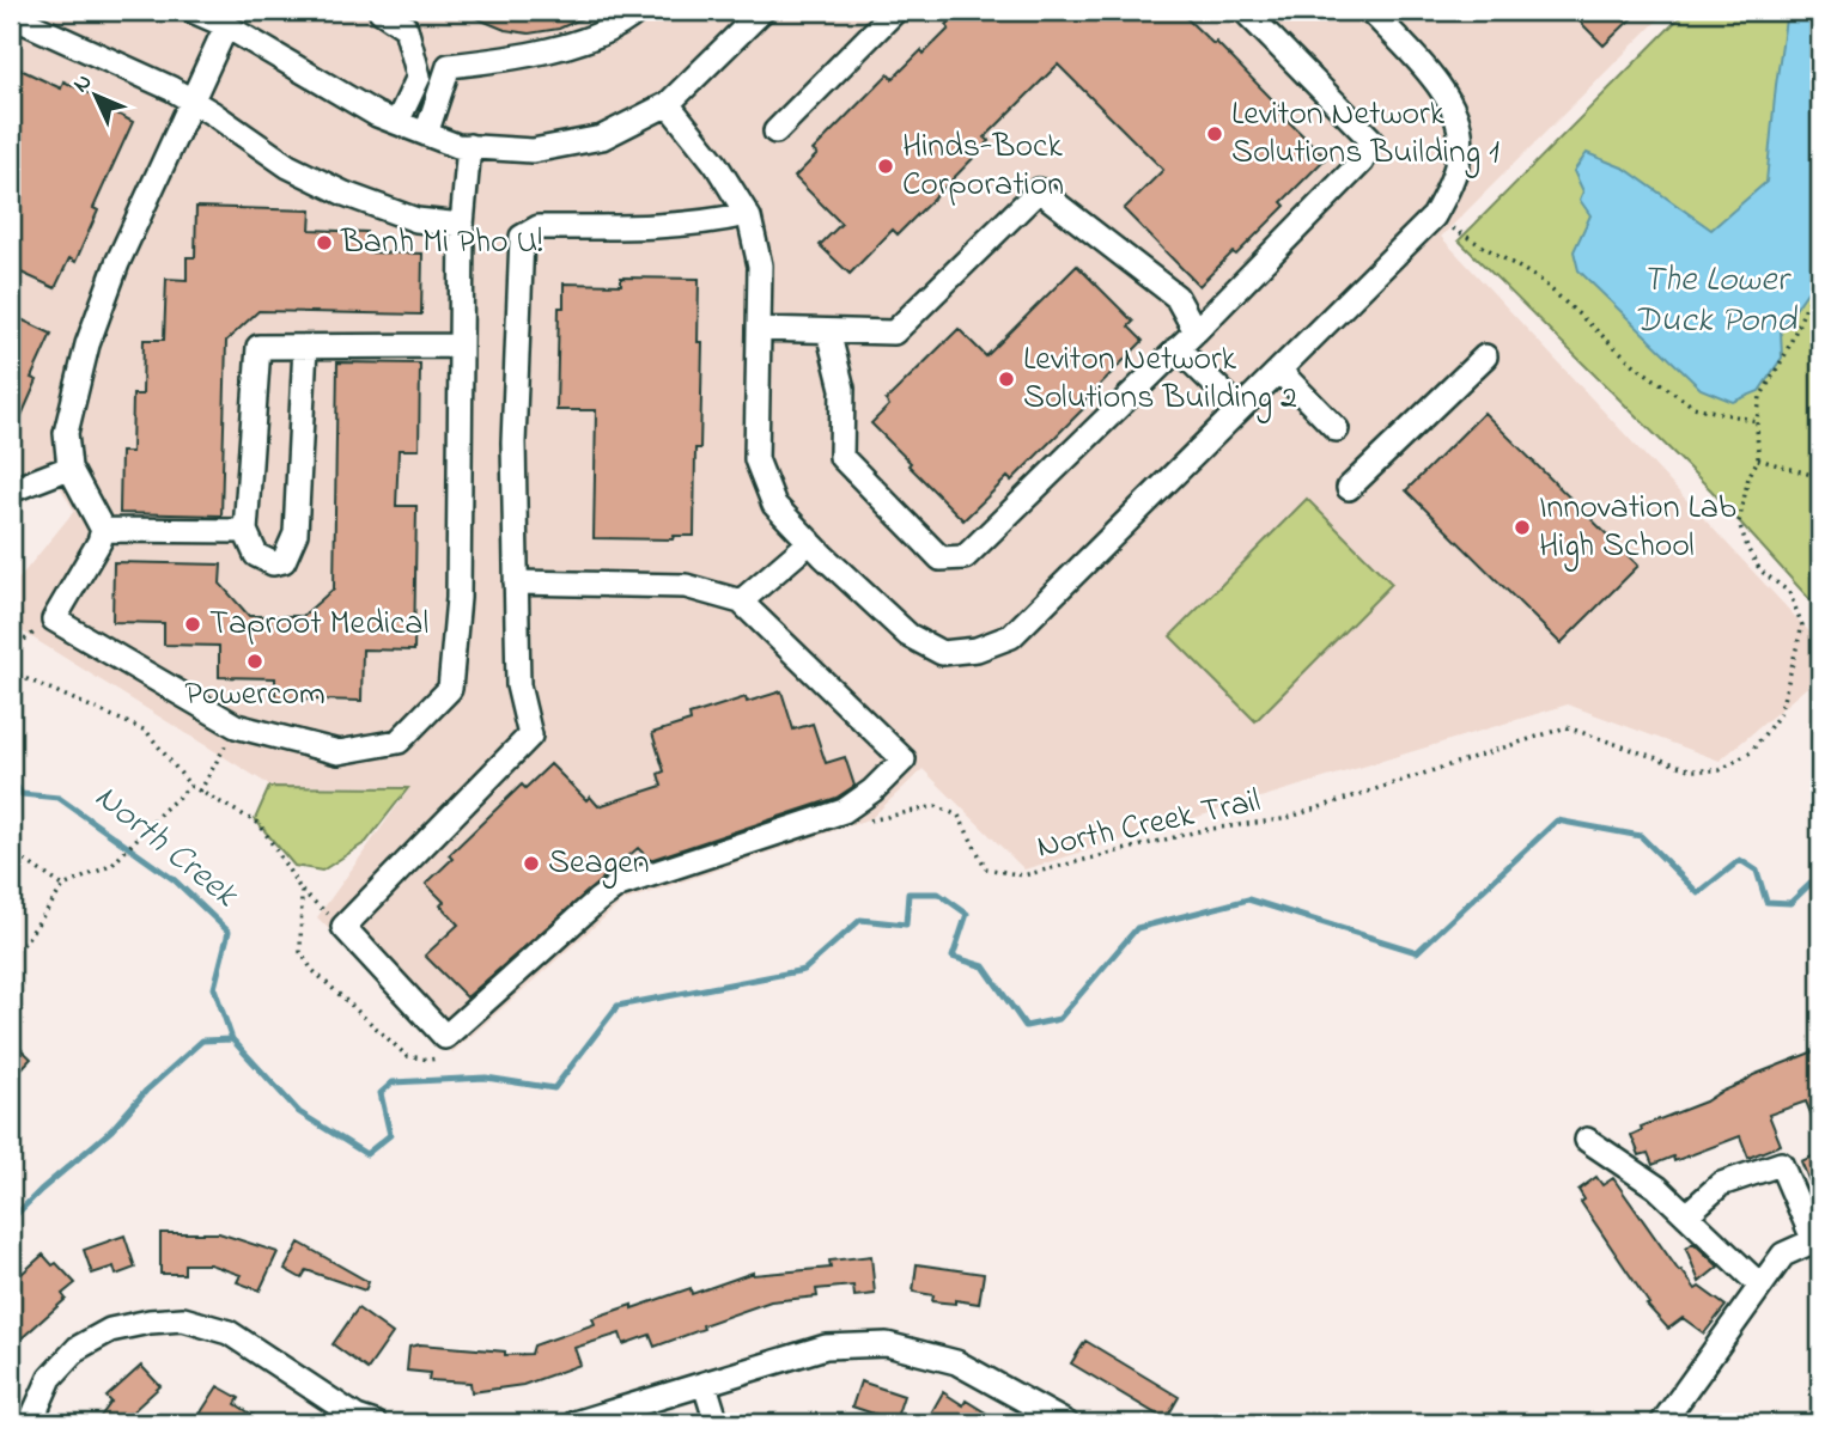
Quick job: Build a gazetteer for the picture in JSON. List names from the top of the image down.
{
  "streets": {
    "path": ["North Creek Trail"]
  },
  "water": ["The Lower Duck Pond", "North Creek"],
  "places": [
    "Leviton Network Solutions Building 1",
    "Hinds-Bock Corporation",
    "Banh Mi Pho U!",
    "Leviton Network Solutions Building 2",
    "Innovation Lab High School",
    "Taproot Medical",
    "Powercom",
    "Seagen"
  ],
  "north": "top left"
}
